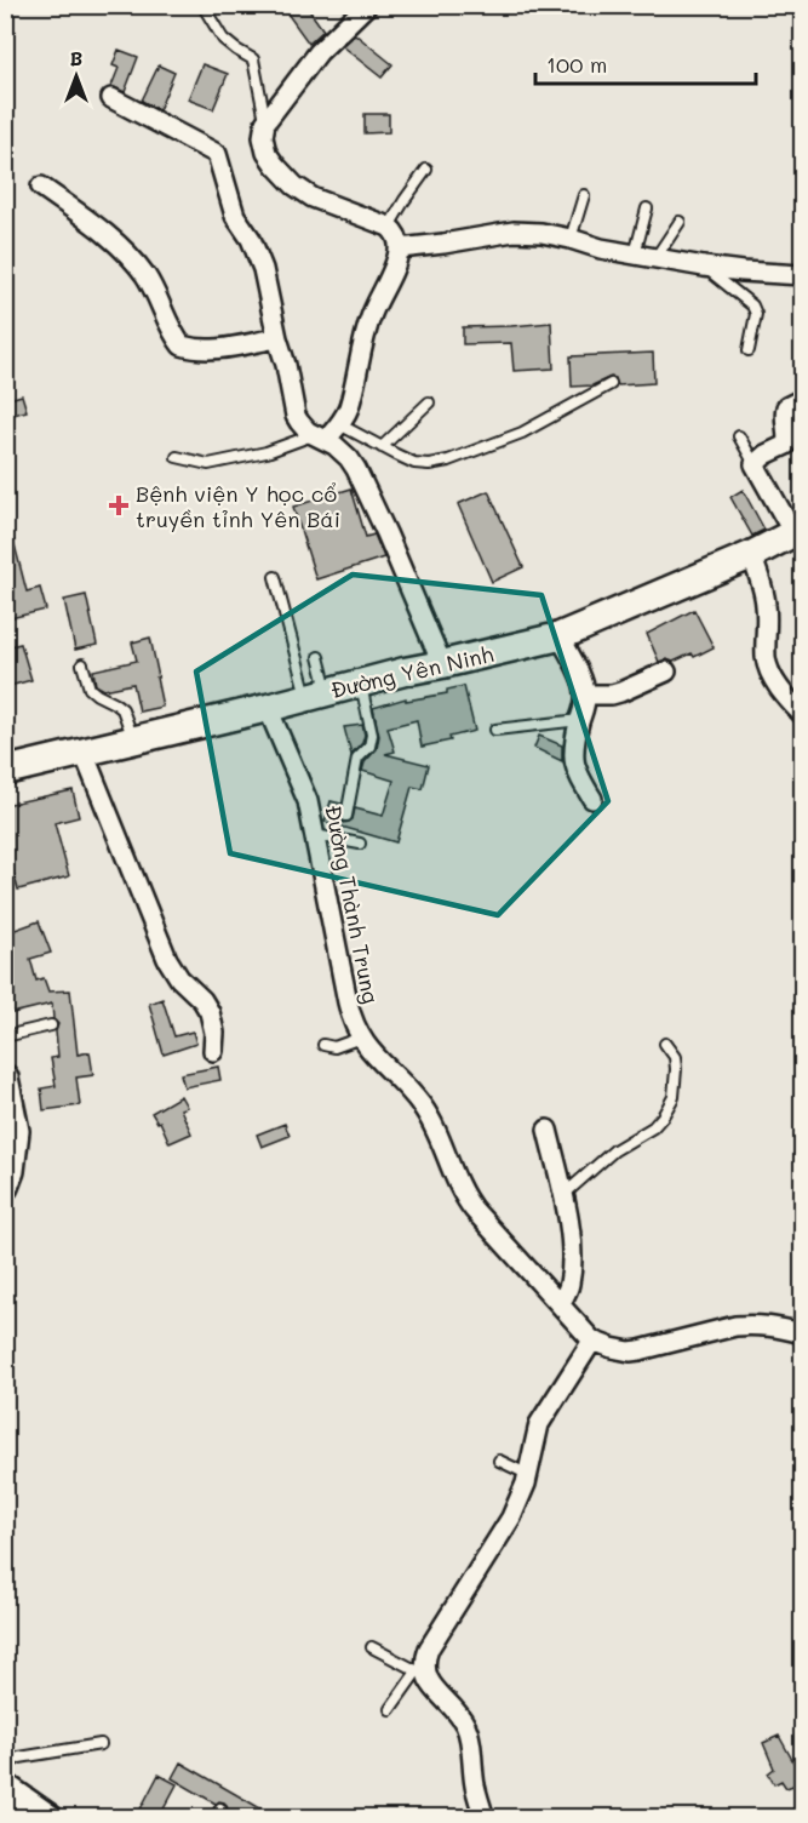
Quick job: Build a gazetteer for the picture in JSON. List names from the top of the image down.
{
  "streets": {
    "main road": ["Đường Yên Ninh"],
    "street": ["Đường Thành Trung"]
  },
  "crossings": [
    ["Đường Yên Ninh", "Đường Thành Trung"]
  ],
  "places": {
    "health": ["Bệnh viện Y học cổ truyền tỉnh Yên Bái"]
  },
  "scale_bar": "100 m",
  "north": "top"
}
